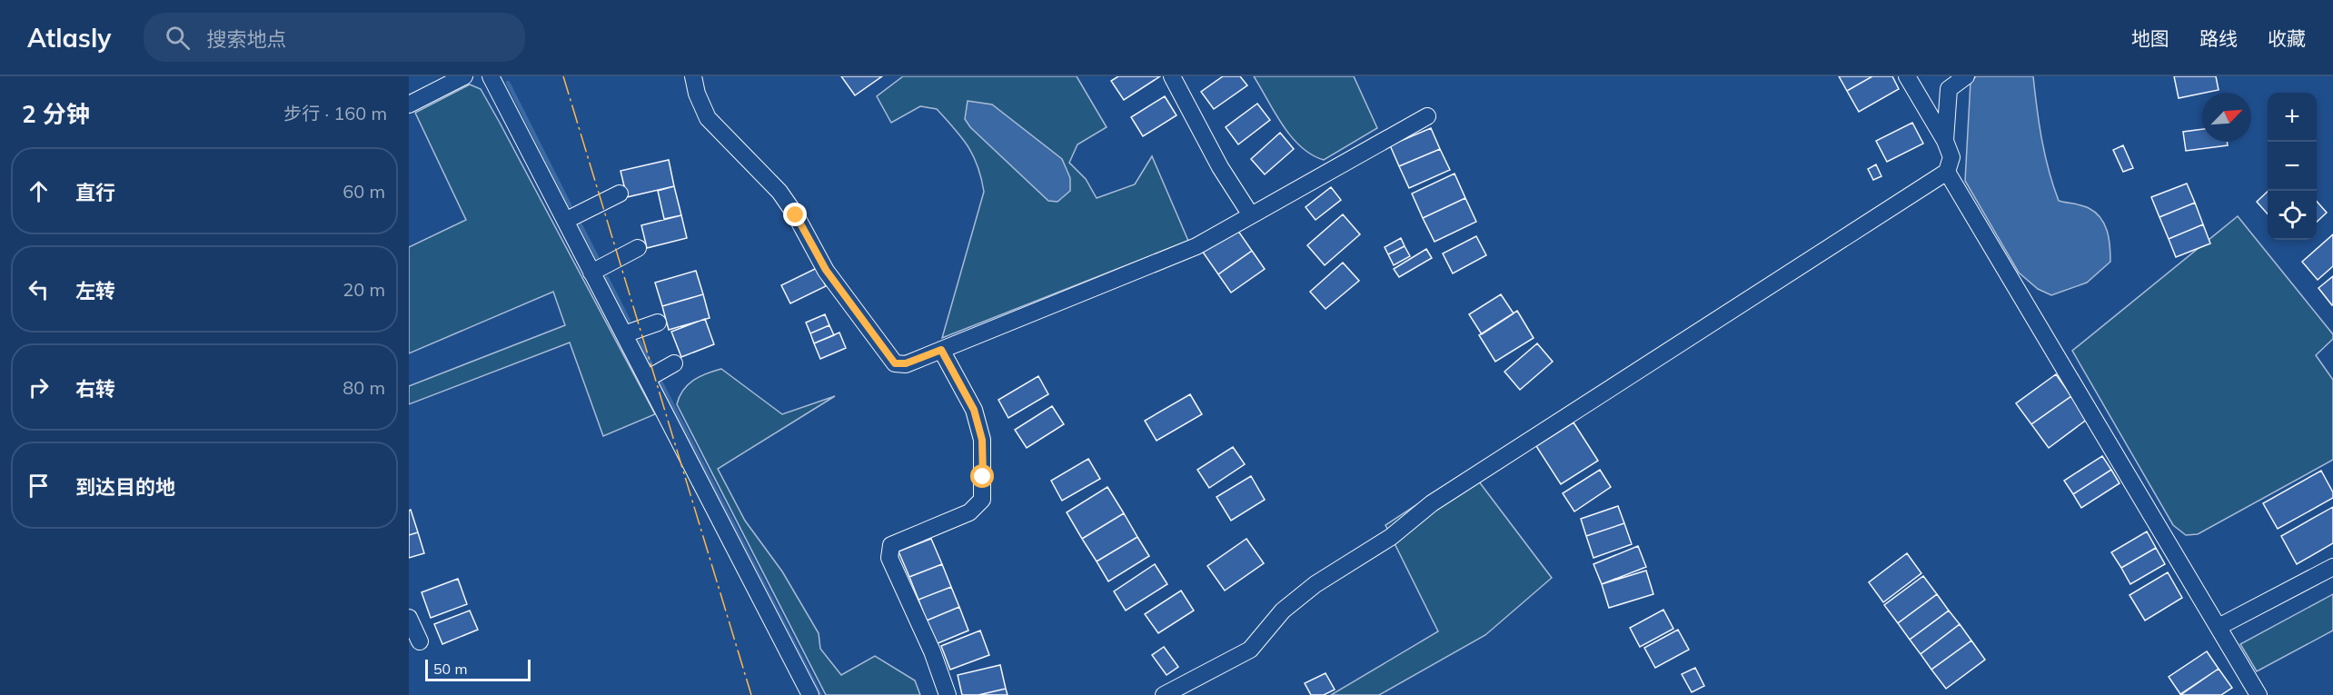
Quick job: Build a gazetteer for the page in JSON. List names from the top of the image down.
{
  "scale_bar": "50 m",
  "north": "top right",
  "page": {
    "header": "Atlasly",
    "search": "搜索地点",
    "nav": ["地图", "路线", "收藏"],
    "heading": ["2 分钟", "步行 · 160 m"],
    "map_buttons": ["+", "−"],
    "list": [
      ["直行", "60 m"],
      ["左转", "20 m"],
      ["右转", "80 m"],
      "到达目的地"
    ],
    "scale": "50 m"
  }
}
